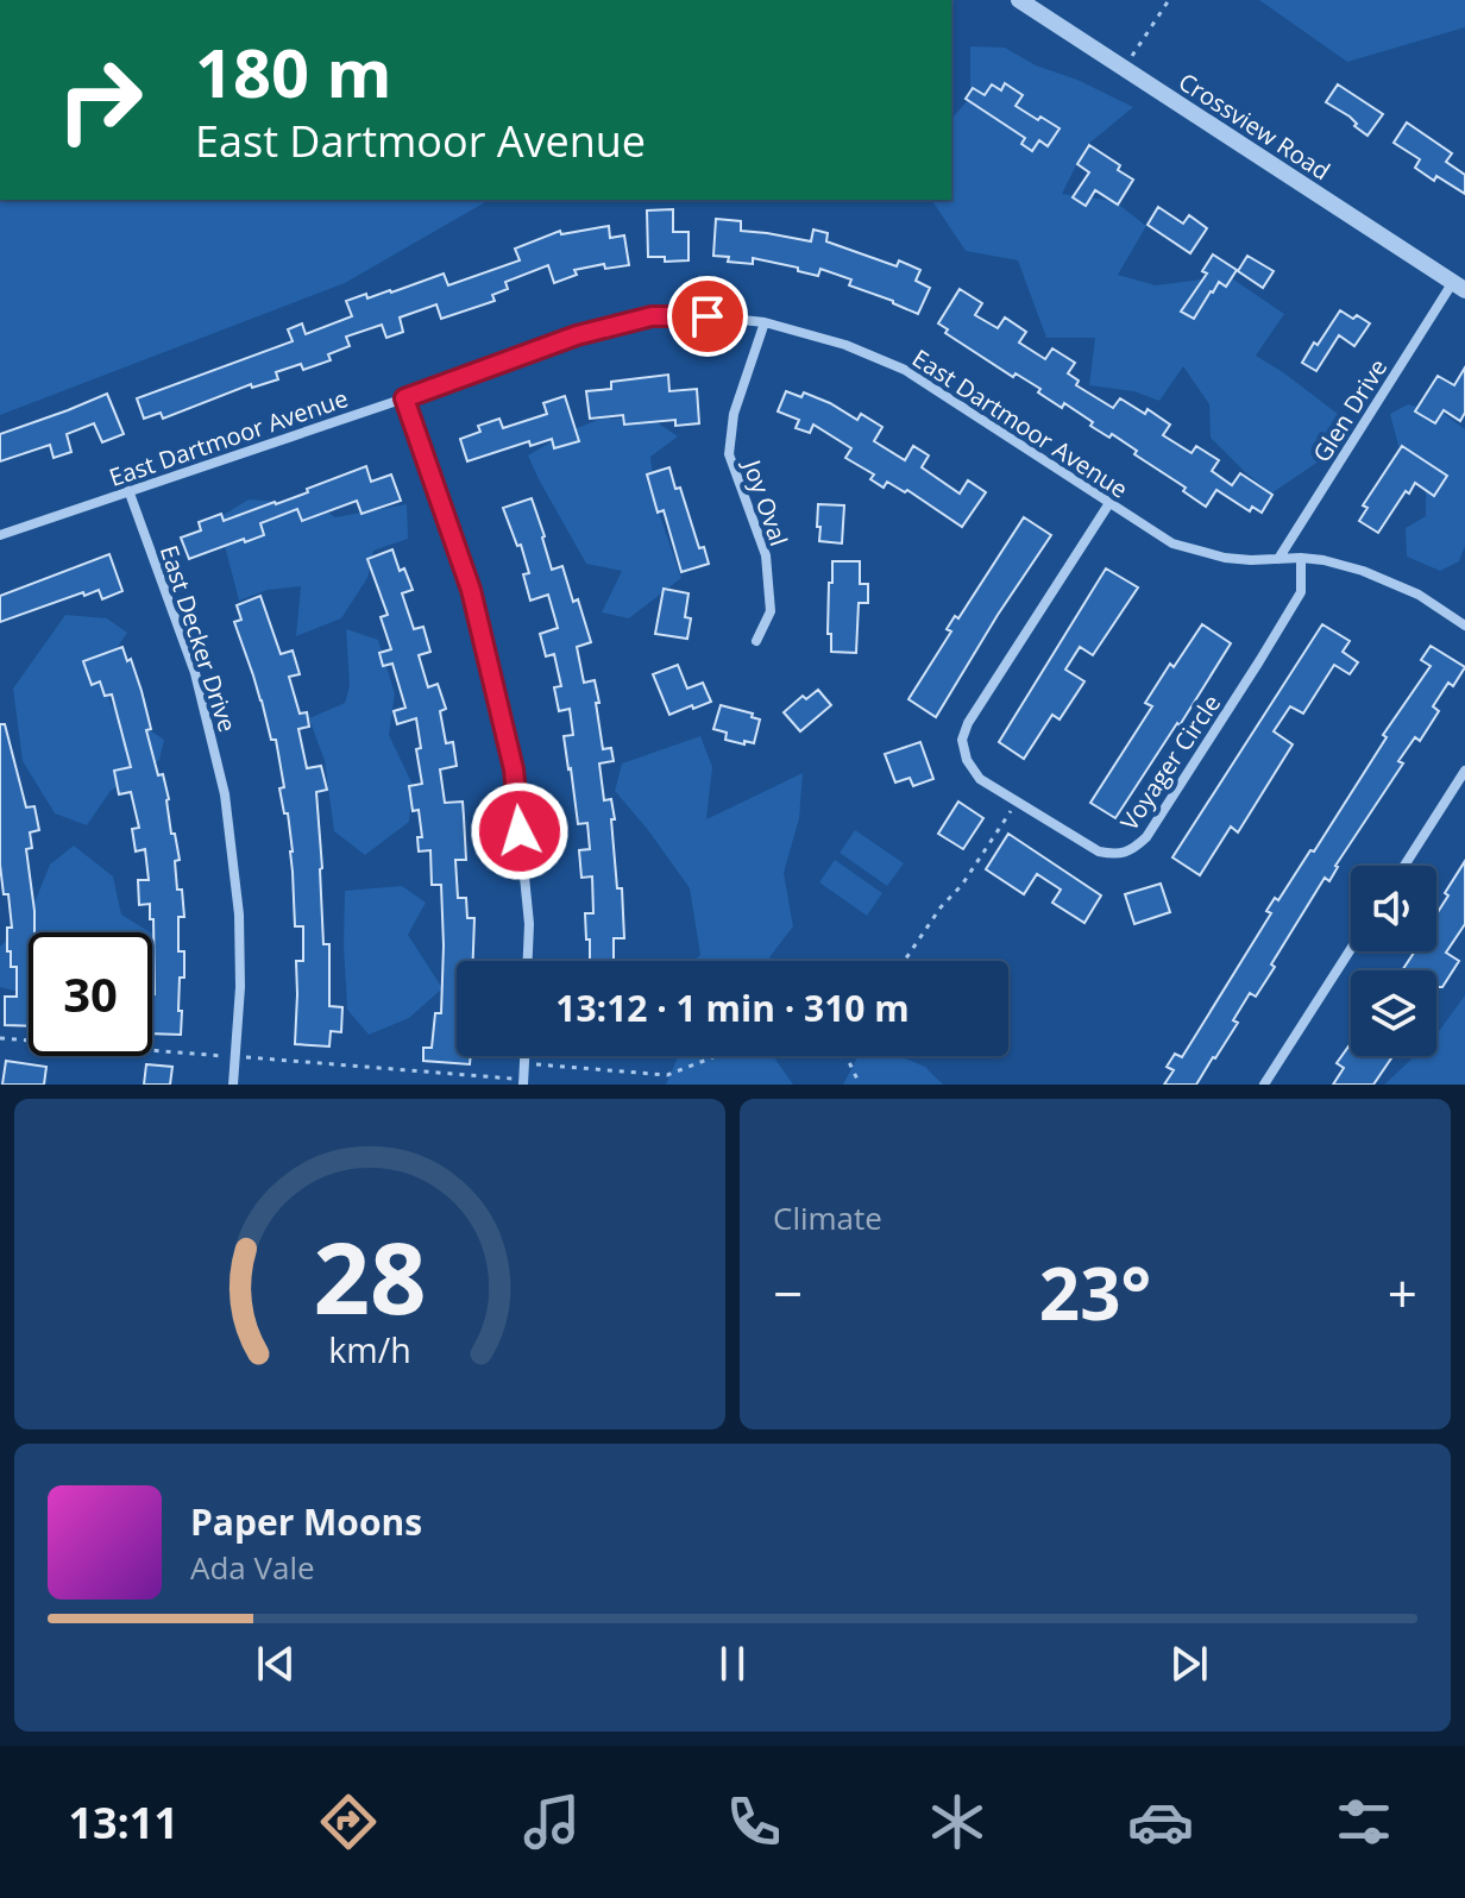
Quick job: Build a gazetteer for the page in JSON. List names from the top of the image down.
{
  "streets": {
    "street": [
      "Crossview Road",
      "Glen Drive",
      "East Dartmoor Avenue",
      "Joy Oval",
      "East Decker Drive",
      "Voyager Circle"
    ]
  },
  "crossings": [
    ["Crossview Road", "Glen Drive"],
    ["Glen Drive", "East Dartmoor Avenue"],
    ["East Dartmoor Avenue", "Joy Oval"],
    ["East Dartmoor Avenue", "East Decker Drive"],
    ["East Dartmoor Avenue", "Voyager Circle"]
  ],
  "page": {
    "turn": ["180 m", "East Dartmoor Avenue"],
    "limit": "30",
    "trip": "13:12 · 1 min · 310 m",
    "tile": "Climate",
    "heat": ["−", "23°", "+"],
    "song": ["Paper Moons", "Ada Vale"],
    "tabs": "13:11",
    "gauge": ["28", "km/h"]
  }
}
